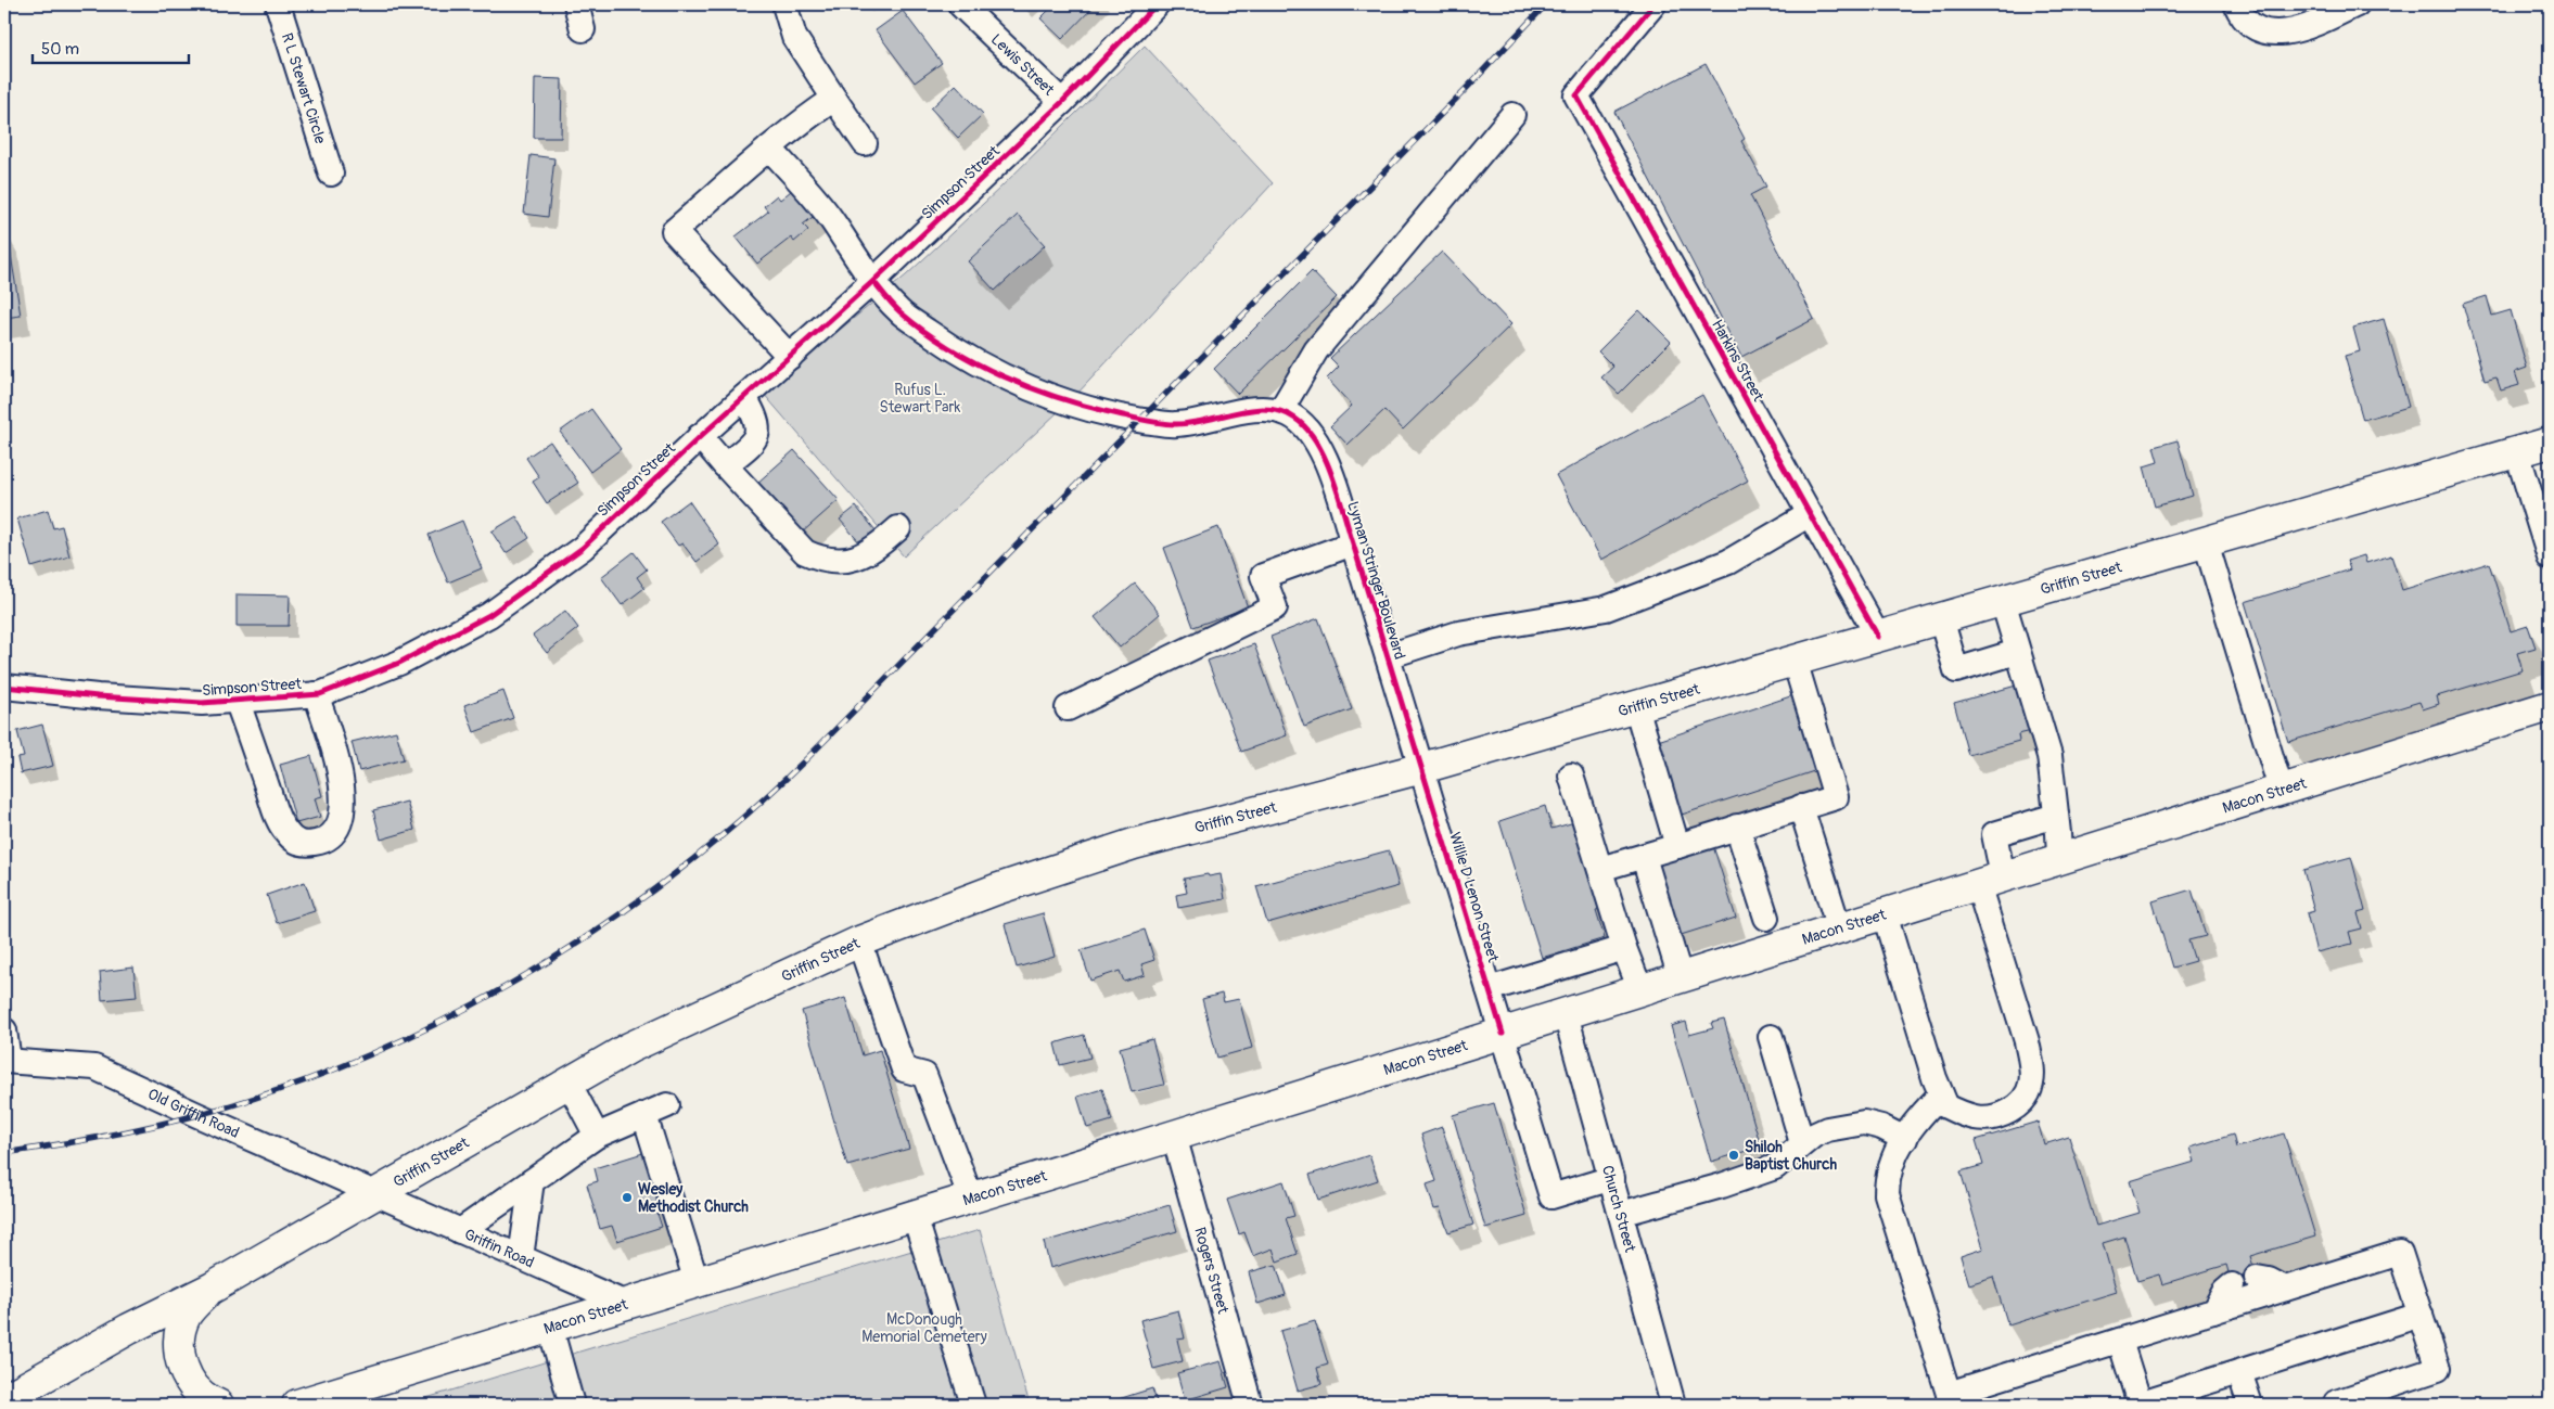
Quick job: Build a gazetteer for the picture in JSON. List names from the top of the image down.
{
  "streets": {
    "main road": ["Griffin Street", "Macon Street"],
    "street": [
      "Lewis Street",
      "R L Stewart Circle",
      "Simpson Street",
      "Harkins Street",
      "Lyman Stringer Boulevard",
      "Willie D Lenon Street",
      "Old Griffin Road",
      "Church Street",
      "Griffin Road",
      "Rogers Street"
    ]
  },
  "crossings": [
    ["Lewis Street", "Simpson Street"],
    ["Simpson Street", "Lyman Stringer Boulevard"],
    ["Harkins Street", "Griffin Street"],
    ["Griffin Street", "Lyman Stringer Boulevard"],
    ["Griffin Street", "Willie D Lenon Street"],
    ["Griffin Street", "Old Griffin Road"],
    ["Griffin Street", "Griffin Road"],
    ["Lyman Stringer Boulevard", "Willie D Lenon Street"],
    ["Macon Street", "Willie D Lenon Street"],
    ["Macon Street", "Church Street"],
    ["Macon Street", "Griffin Road"],
    ["Macon Street", "Rogers Street"],
    ["Willie D Lenon Street", "Church Street"],
    ["Old Griffin Road", "Griffin Road"]
  ],
  "parks": ["Rufus L. Stewart Park", "McDonough Memorial Cemetery"],
  "places": ["Shiloh Baptist Church", "Wesley Methodist Church"],
  "scale_bar": "50 m"
}
